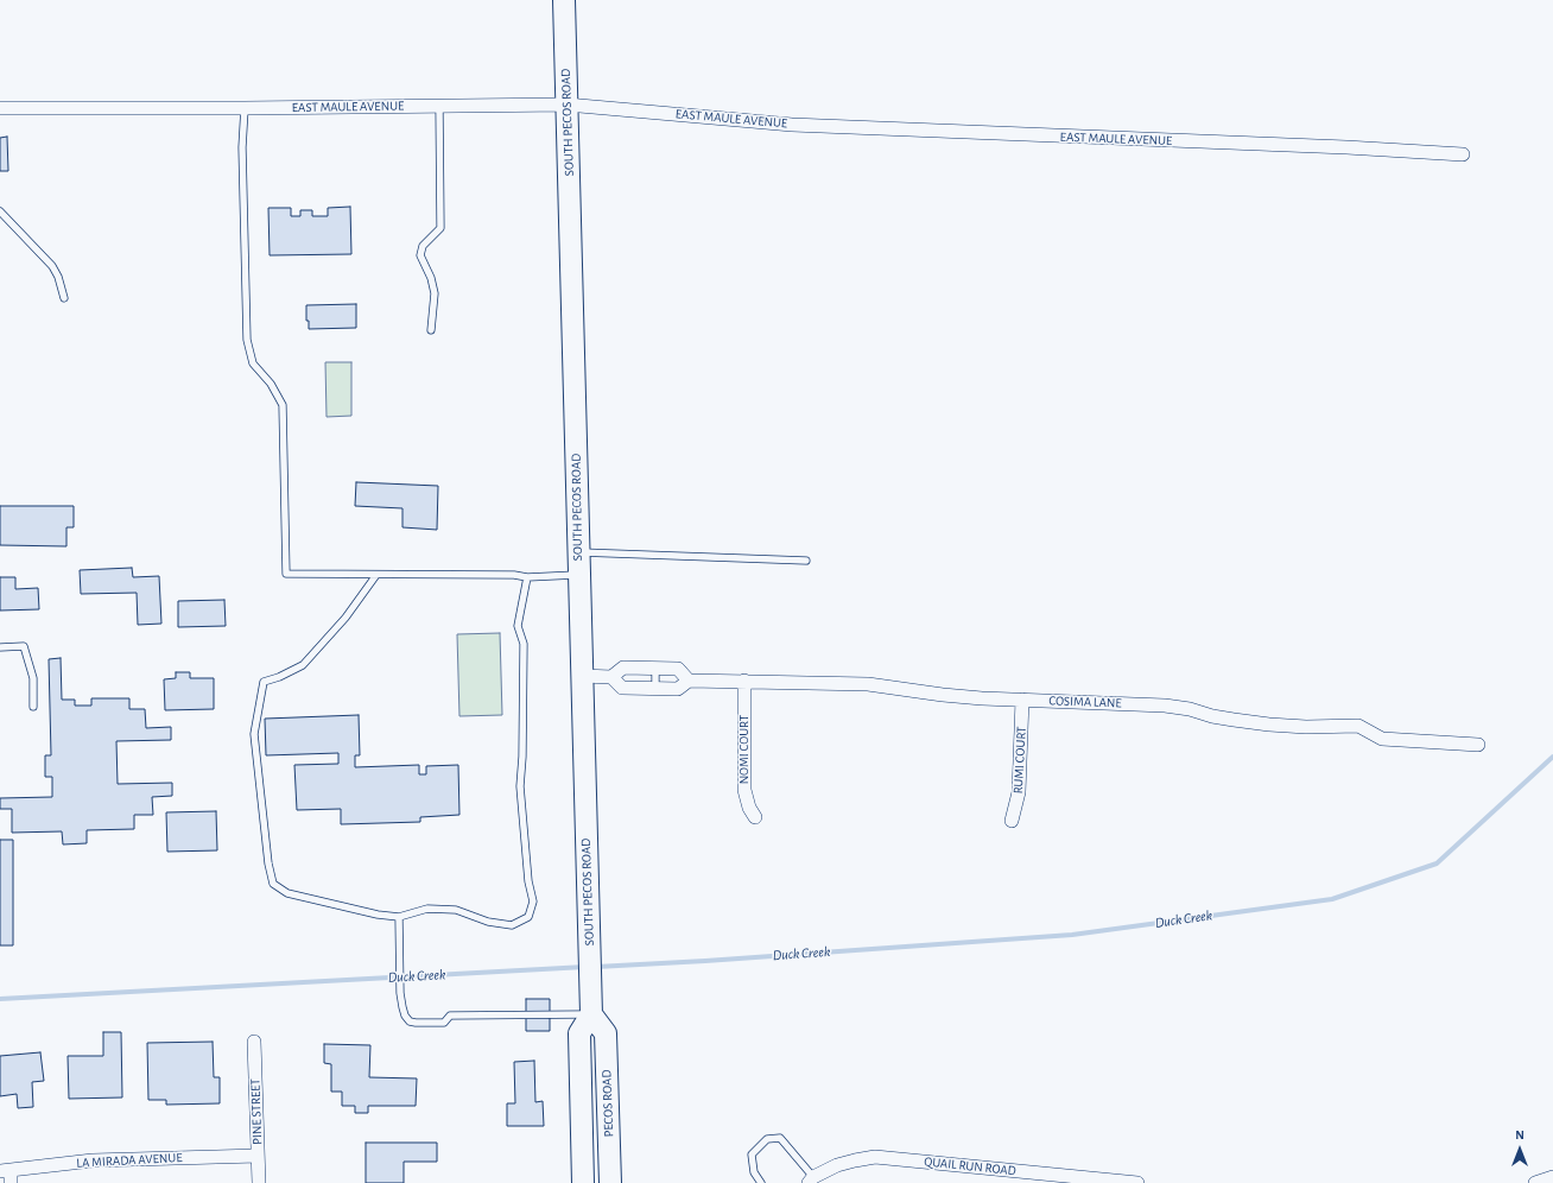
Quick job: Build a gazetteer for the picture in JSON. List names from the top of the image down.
{
  "streets": {
    "main road": ["SOUTH PECOS ROAD", "PECOS ROAD"],
    "street": [
      "EAST MAULE AVENUE",
      "COSIMA LANE",
      "NOMI COURT",
      "RUMI COURT",
      "PINE STREET",
      "LA MIRADA AVENUE",
      "QUAIL RUN ROAD"
    ]
  },
  "crossings": [
    ["EAST MAULE AVENUE", "SOUTH PECOS ROAD"],
    ["SOUTH PECOS ROAD", "COSIMA LANE"],
    ["SOUTH PECOS ROAD", "PECOS ROAD"],
    ["COSIMA LANE", "NOMI COURT"],
    ["COSIMA LANE", "RUMI COURT"],
    ["PINE STREET", "LA MIRADA AVENUE"]
  ],
  "water": ["Duck Creek"],
  "north": "top"
}
